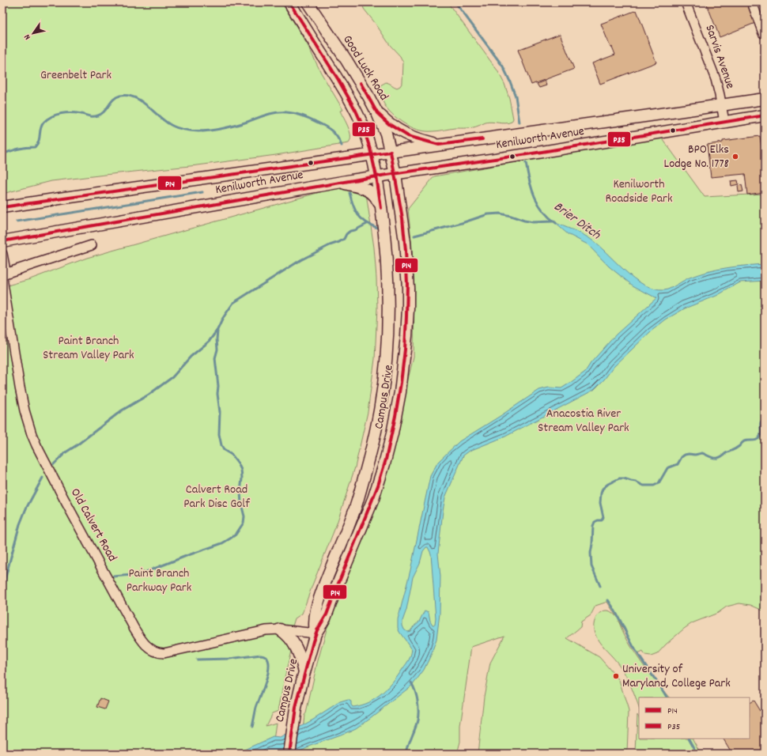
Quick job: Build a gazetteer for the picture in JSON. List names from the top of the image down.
{
  "streets": {
    "main road": ["Good Luck Road", "Kenilworth Avenue", "Campus Drive"],
    "street": ["Sarvis Avenue", "Old Calvert Road"]
  },
  "crossings": [
    ["Sarvis Avenue", "Kenilworth Avenue"],
    ["Good Luck Road", "Kenilworth Avenue"],
    ["Good Luck Road", "Campus Drive"],
    ["Kenilworth Avenue", "Campus Drive"],
    ["Campus Drive", "Old Calvert Road"]
  ],
  "water": ["Brier Ditch"],
  "parks": [
    "Greenbelt Park",
    "Kenilworth Roadside Park",
    "Paint Branch Stream Valley Park",
    "Anacostia River Stream Valley Park",
    "Calvert Road Park Disc Golf",
    "Paint Branch Parkway Park"
  ],
  "places": ["BPO Elks Lodge No. 1778", "University of Maryland, College Park"],
  "lines": ["transit line P35", "transit line P14"],
  "legend": ["P14", "P35"],
  "north": "bottom left"
}
